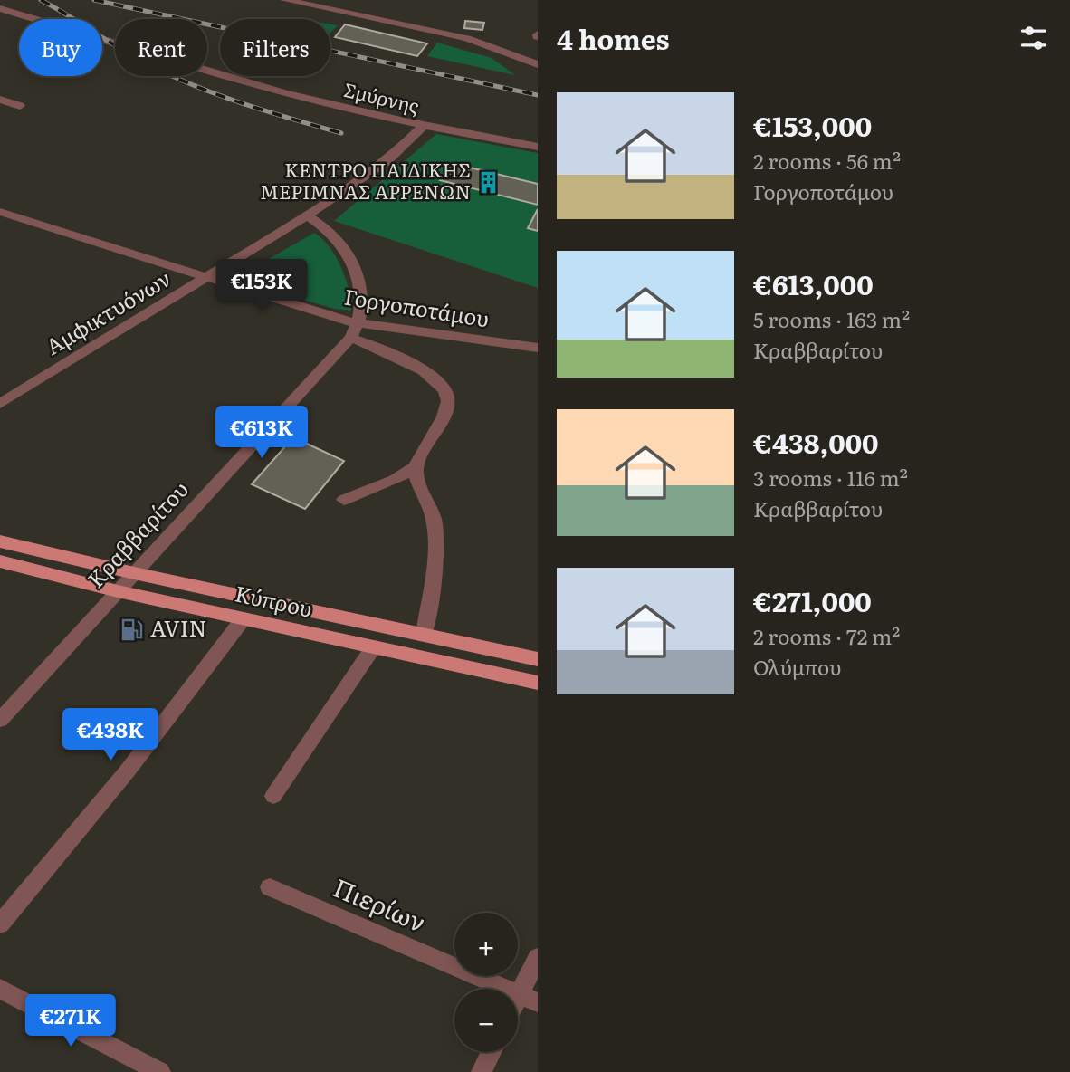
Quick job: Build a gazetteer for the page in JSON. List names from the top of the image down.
{
  "streets": {
    "main road": ["Κύπρου"],
    "street": [
      "Σμύρνης",
      "Γοργοποτάμου",
      "Αμφικτυόνων",
      "Κραββαρίτου",
      "Πιερίων"
    ]
  },
  "crossings": [
    ["Σμύρνης", "Αμφικτυόνων"],
    ["Γοργοποτάμου", "Αμφικτυόνων"],
    ["Γοργοποτάμου", "Κραββαρίτου"],
    ["Κραββαρίτου", "Κύπρου"]
  ],
  "places": {
    "building": ["ΚΕΝΤΡΟ ΠΑΙΔΙΚΗΣ ΜΕΡΙΜΝΑΣ ΑΡΡΕΝΩΝ"],
    "fuel station": ["AVIN"]
  },
  "page": {
    "heading": "4 homes",
    "chip": ["Buy", "Rent", "Filters"],
    "list": [
      {
        "name": "€153,000",
        "note": "2 rooms · 56 m² · Γοργοποτάμου"
      },
      {
        "name": "€613,000",
        "note": "5 rooms · 163 m² · Κραββαρίτου"
      },
      {
        "name": "€438,000",
        "note": "3 rooms · 116 m² · Κραββαρίτου"
      },
      {
        "name": "€271,000",
        "note": "2 rooms · 72 m² · Ολύμπου"
      }
    ],
    "price": [
      "€153K",
      "€613K",
      "€438K",
      "€271K"
    ],
    "map_buttons": ["+", "−"]
  }
}
